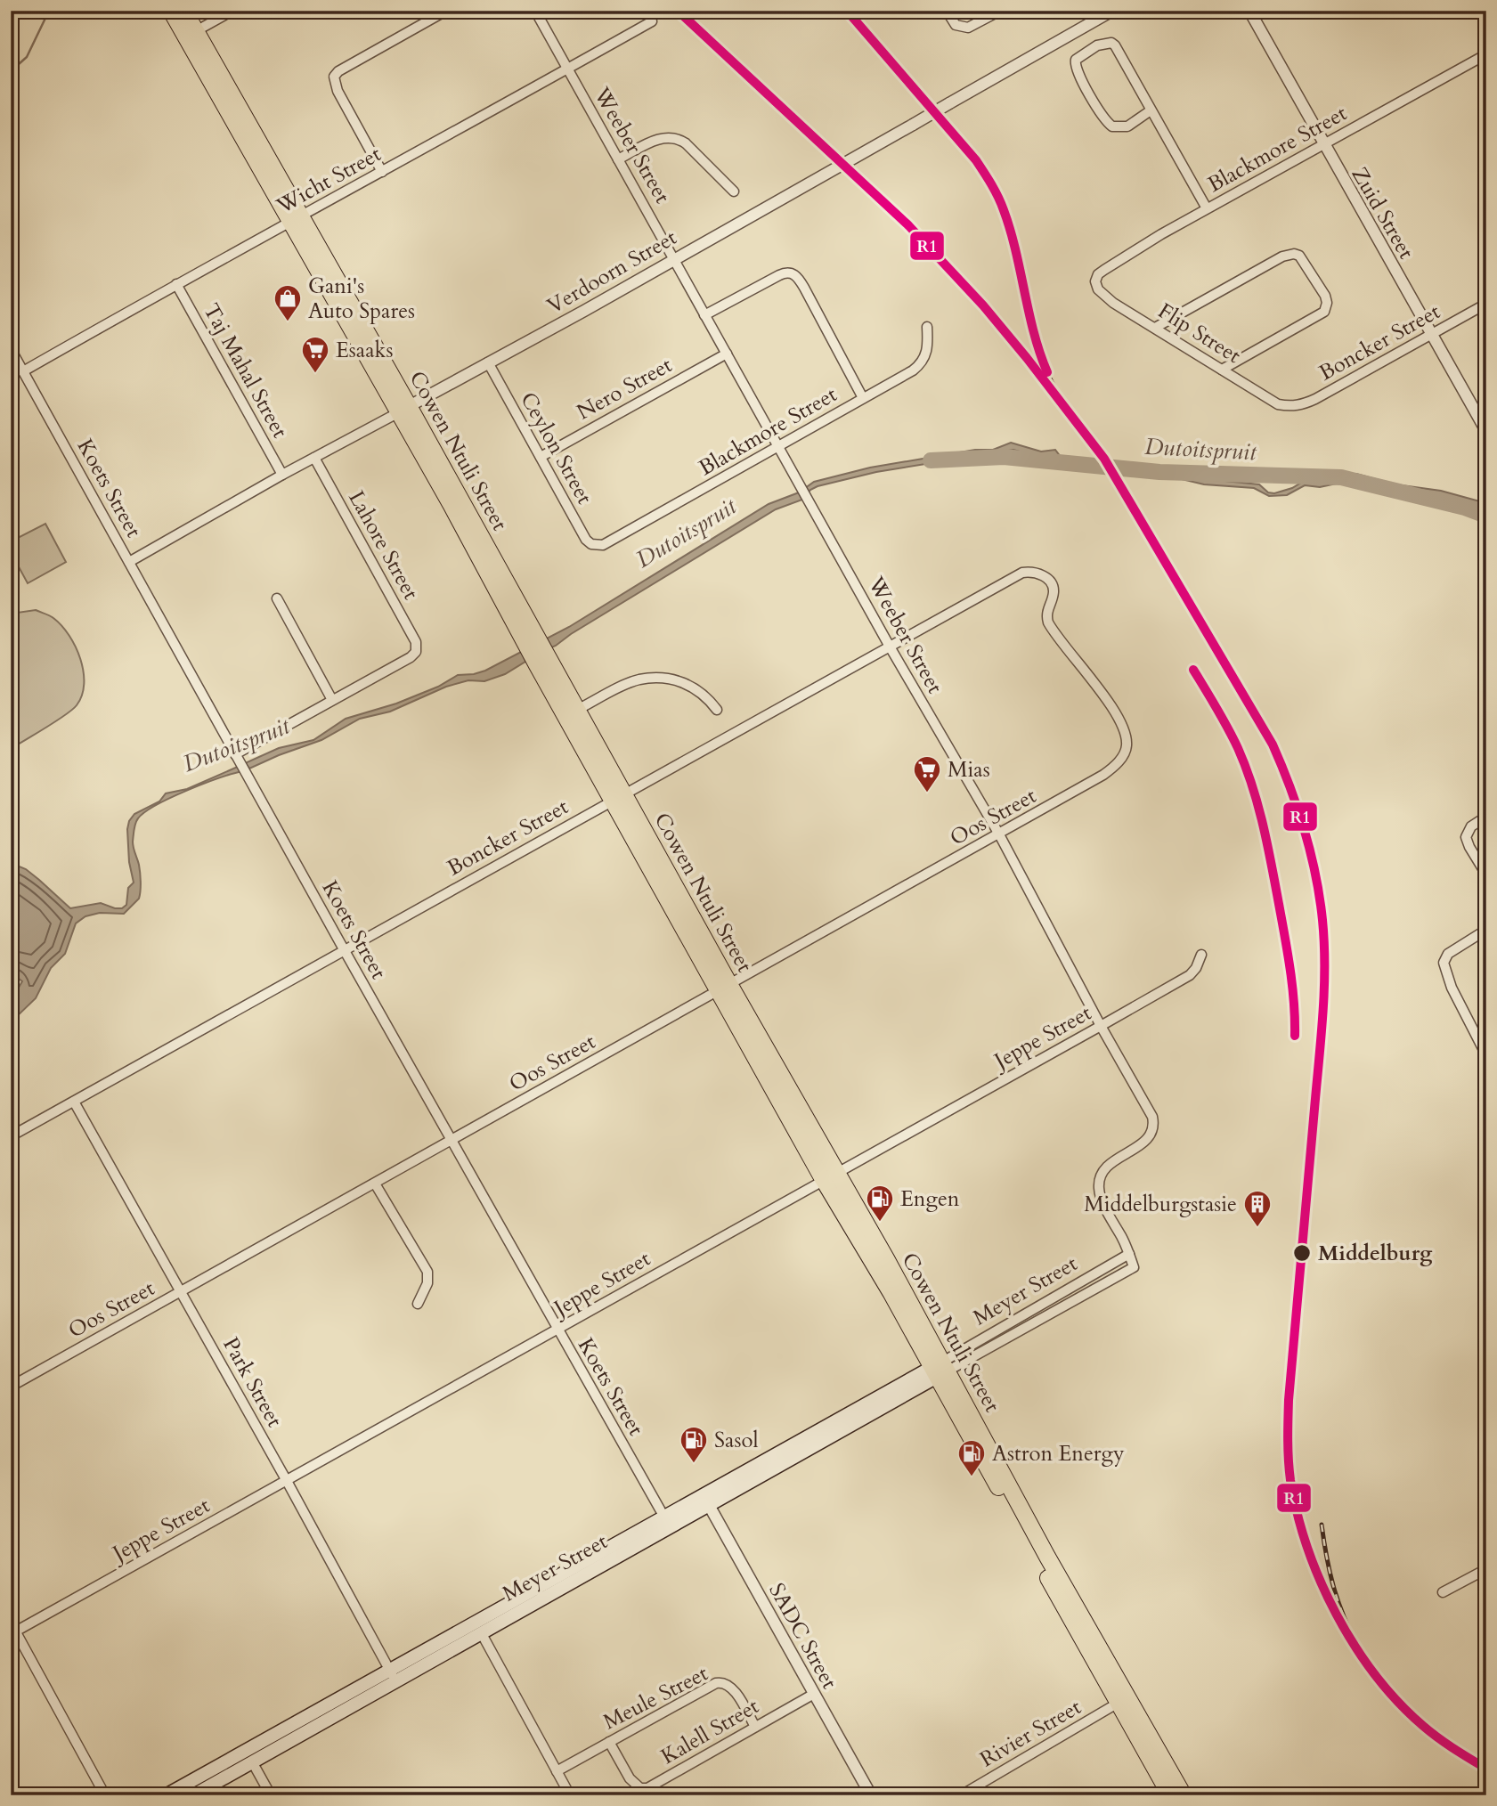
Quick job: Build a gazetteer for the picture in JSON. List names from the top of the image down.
{
  "streets": {
    "highway": ["Cowen Ntuli Street"],
    "main road": ["Meyer Street"],
    "street": [
      "Weeber Street",
      "Blackmore Street",
      "Wicht Street",
      "Zuid Street",
      "Verdoorn Street",
      "Flip Street",
      "Boncker Street",
      "Taj Mahal Street",
      "Nero Street",
      "Ceylon Street",
      "Koets Street",
      "Lahore Street",
      "Oos Street",
      "Jeppe Street",
      "Park Street",
      "SADC Street",
      "Meule Street",
      "Kalell Street",
      "Rivier Street"
    ]
  },
  "crossings": [
    ["Weeber Street", "Blackmore Street"],
    ["Weeber Street", "Wicht Street"],
    ["Weeber Street", "Verdoorn Street"],
    ["Weeber Street", "Boncker Street"],
    ["Weeber Street", "Nero Street"],
    ["Weeber Street", "Oos Street"],
    ["Weeber Street", "Jeppe Street"],
    ["Weeber Street", "Meyer Street"],
    ["Blackmore Street", "Zuid Street"],
    ["Blackmore Street", "Flip Street"],
    ["Blackmore Street", "Ceylon Street"],
    ["Wicht Street", "Taj Mahal Street"],
    ["Wicht Street", "Cowen Ntuli Street"],
    ["Wicht Street", "Koets Street"],
    ["Zuid Street", "Boncker Street"],
    ["Verdoorn Street", "Taj Mahal Street"],
    ["Verdoorn Street", "Ceylon Street"],
    ["Verdoorn Street", "Cowen Ntuli Street"],
    ["Verdoorn Street", "Koets Street"],
    ["Verdoorn Street", "Lahore Street"],
    ["Flip Street", "Boncker Street"],
    ["Boncker Street", "Cowen Ntuli Street"],
    ["Boncker Street", "Koets Street"],
    ["Boncker Street", "Oos Street"],
    ["Boncker Street", "Park Street"],
    ["Nero Street", "Ceylon Street"],
    ["Cowen Ntuli Street", "Oos Street"],
    ["Cowen Ntuli Street", "Jeppe Street"],
    ["Cowen Ntuli Street", "Meyer Street"],
    ["Cowen Ntuli Street", "Rivier Street"],
    ["Koets Street", "Oos Street"],
    ["Koets Street", "Jeppe Street"],
    ["Koets Street", "Meyer Street"],
    ["Oos Street", "Park Street"],
    ["Jeppe Street", "Park Street"],
    ["Meyer Street", "Park Street"],
    ["Meyer Street", "SADC Street"],
    ["SADC Street", "Kalell Street"],
    ["Meule Street", "Kalell Street"]
  ],
  "water": ["Dutoitspruit"],
  "places": {
    "shop": ["Gani's Auto Spares"],
    "supermarket": ["Esaaks", "Mias"],
    "fuel station": ["Engen", "Sasol", "Astron Energy"],
    "building": ["Middelburgstasie"],
    "other": ["Middelburg"]
  },
  "lines": ["transit line R1"]
}
